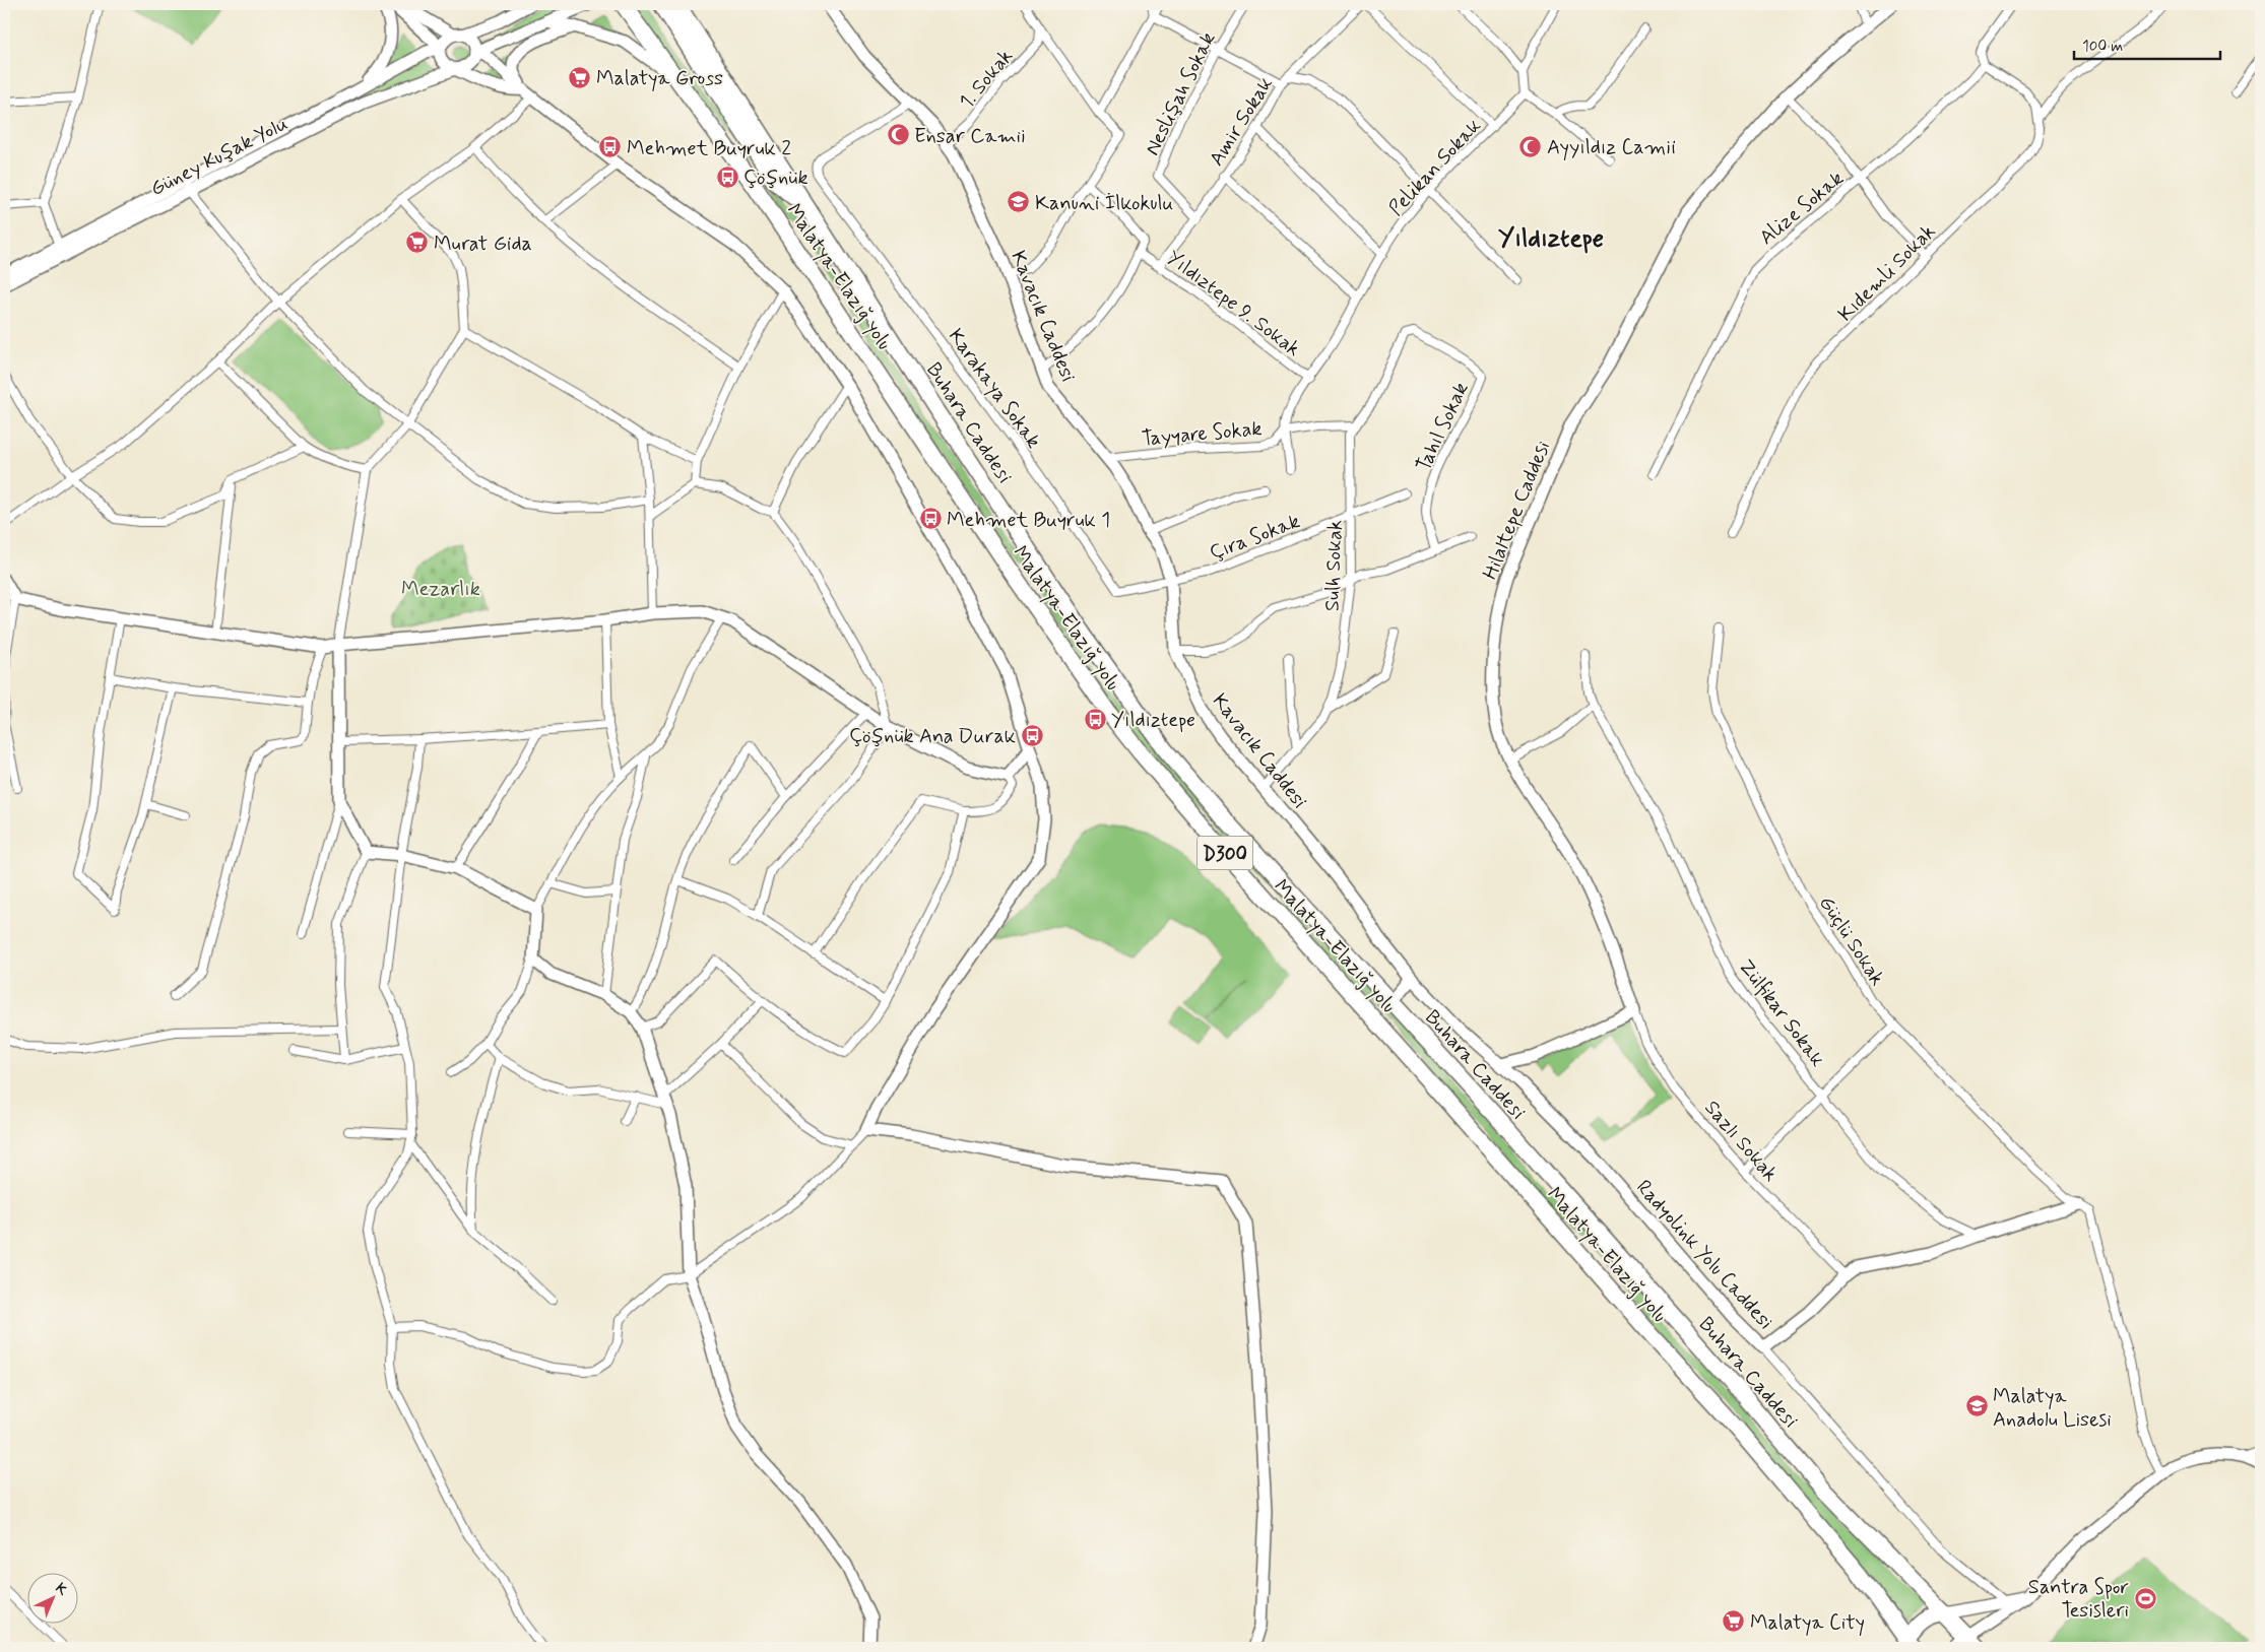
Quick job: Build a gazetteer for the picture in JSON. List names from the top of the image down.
{
  "streets": {
    "highway": ["Malatya-Elazığ yolu", "Buhara Caddesi", "D300"],
    "street": [
      "1. Sokak",
      "Neslişah Sokak",
      "Amir Sokak",
      "Güney Kuşak Yolu",
      "Pelikan Sokak",
      "Alize Sokak",
      "Kıdemli Sokak",
      "Yıldıztepe 9. Sokak",
      "Kavacık Caddesi",
      "Karakaya Sokak",
      "Tahıl Sokak",
      "Tayyare Sokak",
      "Hilaltepe Caddesi",
      "Çıra Sokak",
      "Sulh Sokak",
      "Güçlü Sokak",
      "Zülfikar Sokak",
      "Sazlı Sokak",
      "Radyolink Yolu Caddesi"
    ]
  },
  "crossings": [
    ["1. Sokak", "Kavacık Caddesi"],
    ["Neslişah Sokak", "Amir Sokak"],
    ["Amir Sokak", "Yıldıztepe 9. Sokak"],
    ["Pelikan Sokak", "Yıldıztepe 9. Sokak"],
    ["Pelikan Sokak", "Tayyare Sokak"],
    ["Kavacık Caddesi", "Karakaya Sokak"],
    ["Kavacık Caddesi", "Tayyare Sokak"],
    ["Kavacık Caddesi", "Çıra Sokak"],
    ["Kavacık Caddesi", "Sulh Sokak"],
    ["Kavacık Caddesi", "Radyolink Yolu Caddesi"],
    ["Karakaya Sokak", "Çıra Sokak"],
    ["Buhara Caddesi", "D300"],
    ["Tahıl Sokak", "Sulh Sokak"],
    ["Tayyare Sokak", "Sulh Sokak"],
    ["Hilaltepe Caddesi", "Sazlı Sokak"],
    ["Çıra Sokak", "Sulh Sokak"],
    ["Güçlü Sokak", "Radyolink Yolu Caddesi"],
    ["Zülfikar Sokak", "Radyolink Yolu Caddesi"],
    ["Sazlı Sokak", "Radyolink Yolu Caddesi"]
  ],
  "districts": ["Yıldıztepe"],
  "parks": ["Mezarlık"],
  "places": {
    "supermarket": ["Malatya Gross", "Murat Gida", "Malatya City"],
    "mosque": ["Ensar Camii", "Ayyıldız Camii"],
    "bus stop": [
      "Mehmet Buyruk 2",
      "Çöşnük",
      "Mehmet Buyruk 1",
      "Yıldıztepe",
      "Çöşnük Ana Durak"
    ],
    "school or university": ["Kanuni İlkokulu", "Malatya Anadolu Lisesi"],
    "sports": ["Santra Spor Tesisleri"]
  },
  "scale_bar": "100 m",
  "north": "top right"
}
